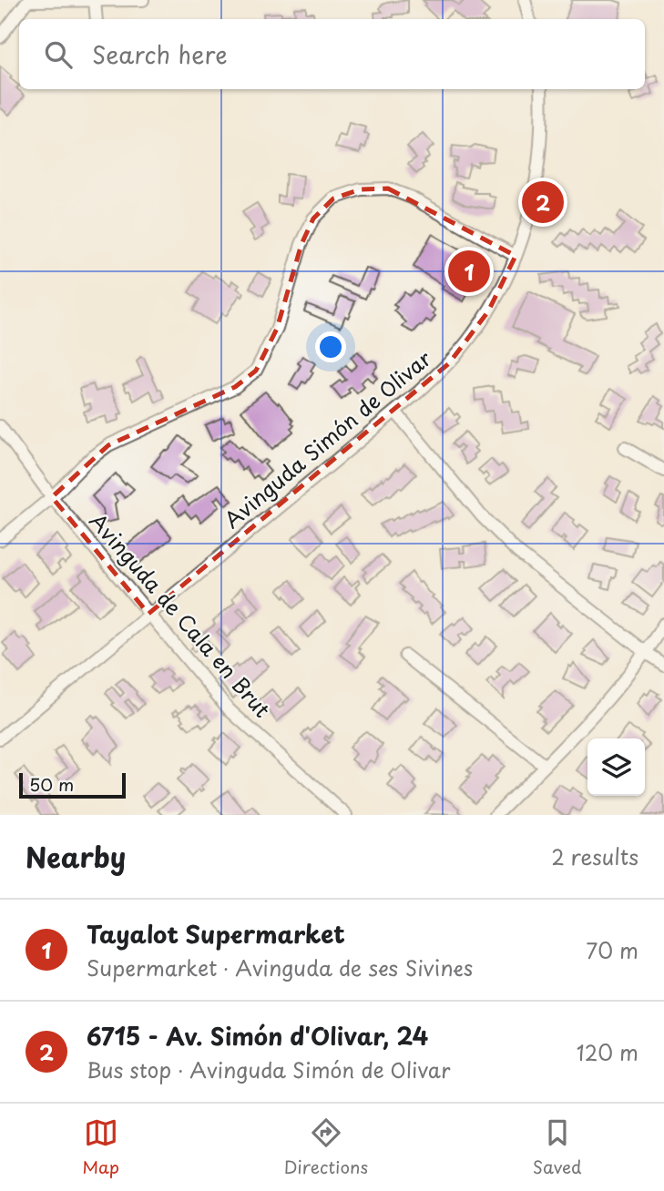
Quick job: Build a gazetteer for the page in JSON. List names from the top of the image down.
{
  "streets": {
    "street": ["Avinguda Simón de Olivar", "Avinguda de Cala en Brut"]
  },
  "crossings": [
    ["Avinguda Simón de Olivar", "Avinguda de Cala en Brut"]
  ],
  "scale_bar": "50 m",
  "page": {
    "search": "Search here",
    "pins": ["2", "1"],
    "scale": "50 m",
    "heading": ["Nearby", "2 results"],
    "list": [
      {
        "mark": "1",
        "name": "Tayalot Supermarket",
        "note": "Supermarket · Avinguda de ses Sivines",
        "value": "70 m"
      },
      {
        "mark": "2",
        "name": "6715 - Av. Simón d'Olivar, 24",
        "note": "Bus stop · Avinguda Simón de Olivar",
        "value": "120 m"
      }
    ],
    "nav": ["Map", "Directions", "Saved"]
  }
}
